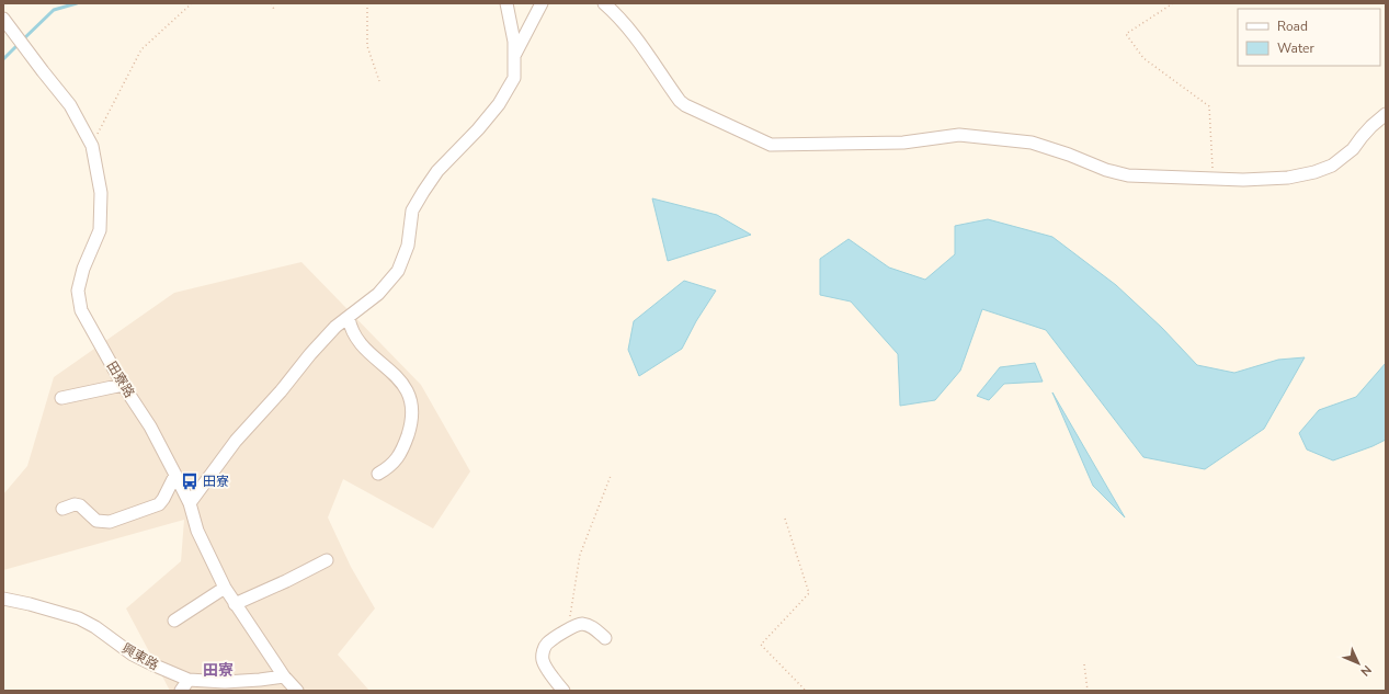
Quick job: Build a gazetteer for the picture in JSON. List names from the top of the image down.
{
  "streets": {
    "street": ["田寮路", "興東路"]
  },
  "crossings": [
    ["田寮路", "興東路"]
  ],
  "districts": ["田寮"],
  "places": {
    "bus stop": ["田寮"]
  },
  "legend": ["Road", "Water"],
  "north": "bottom right"
}
